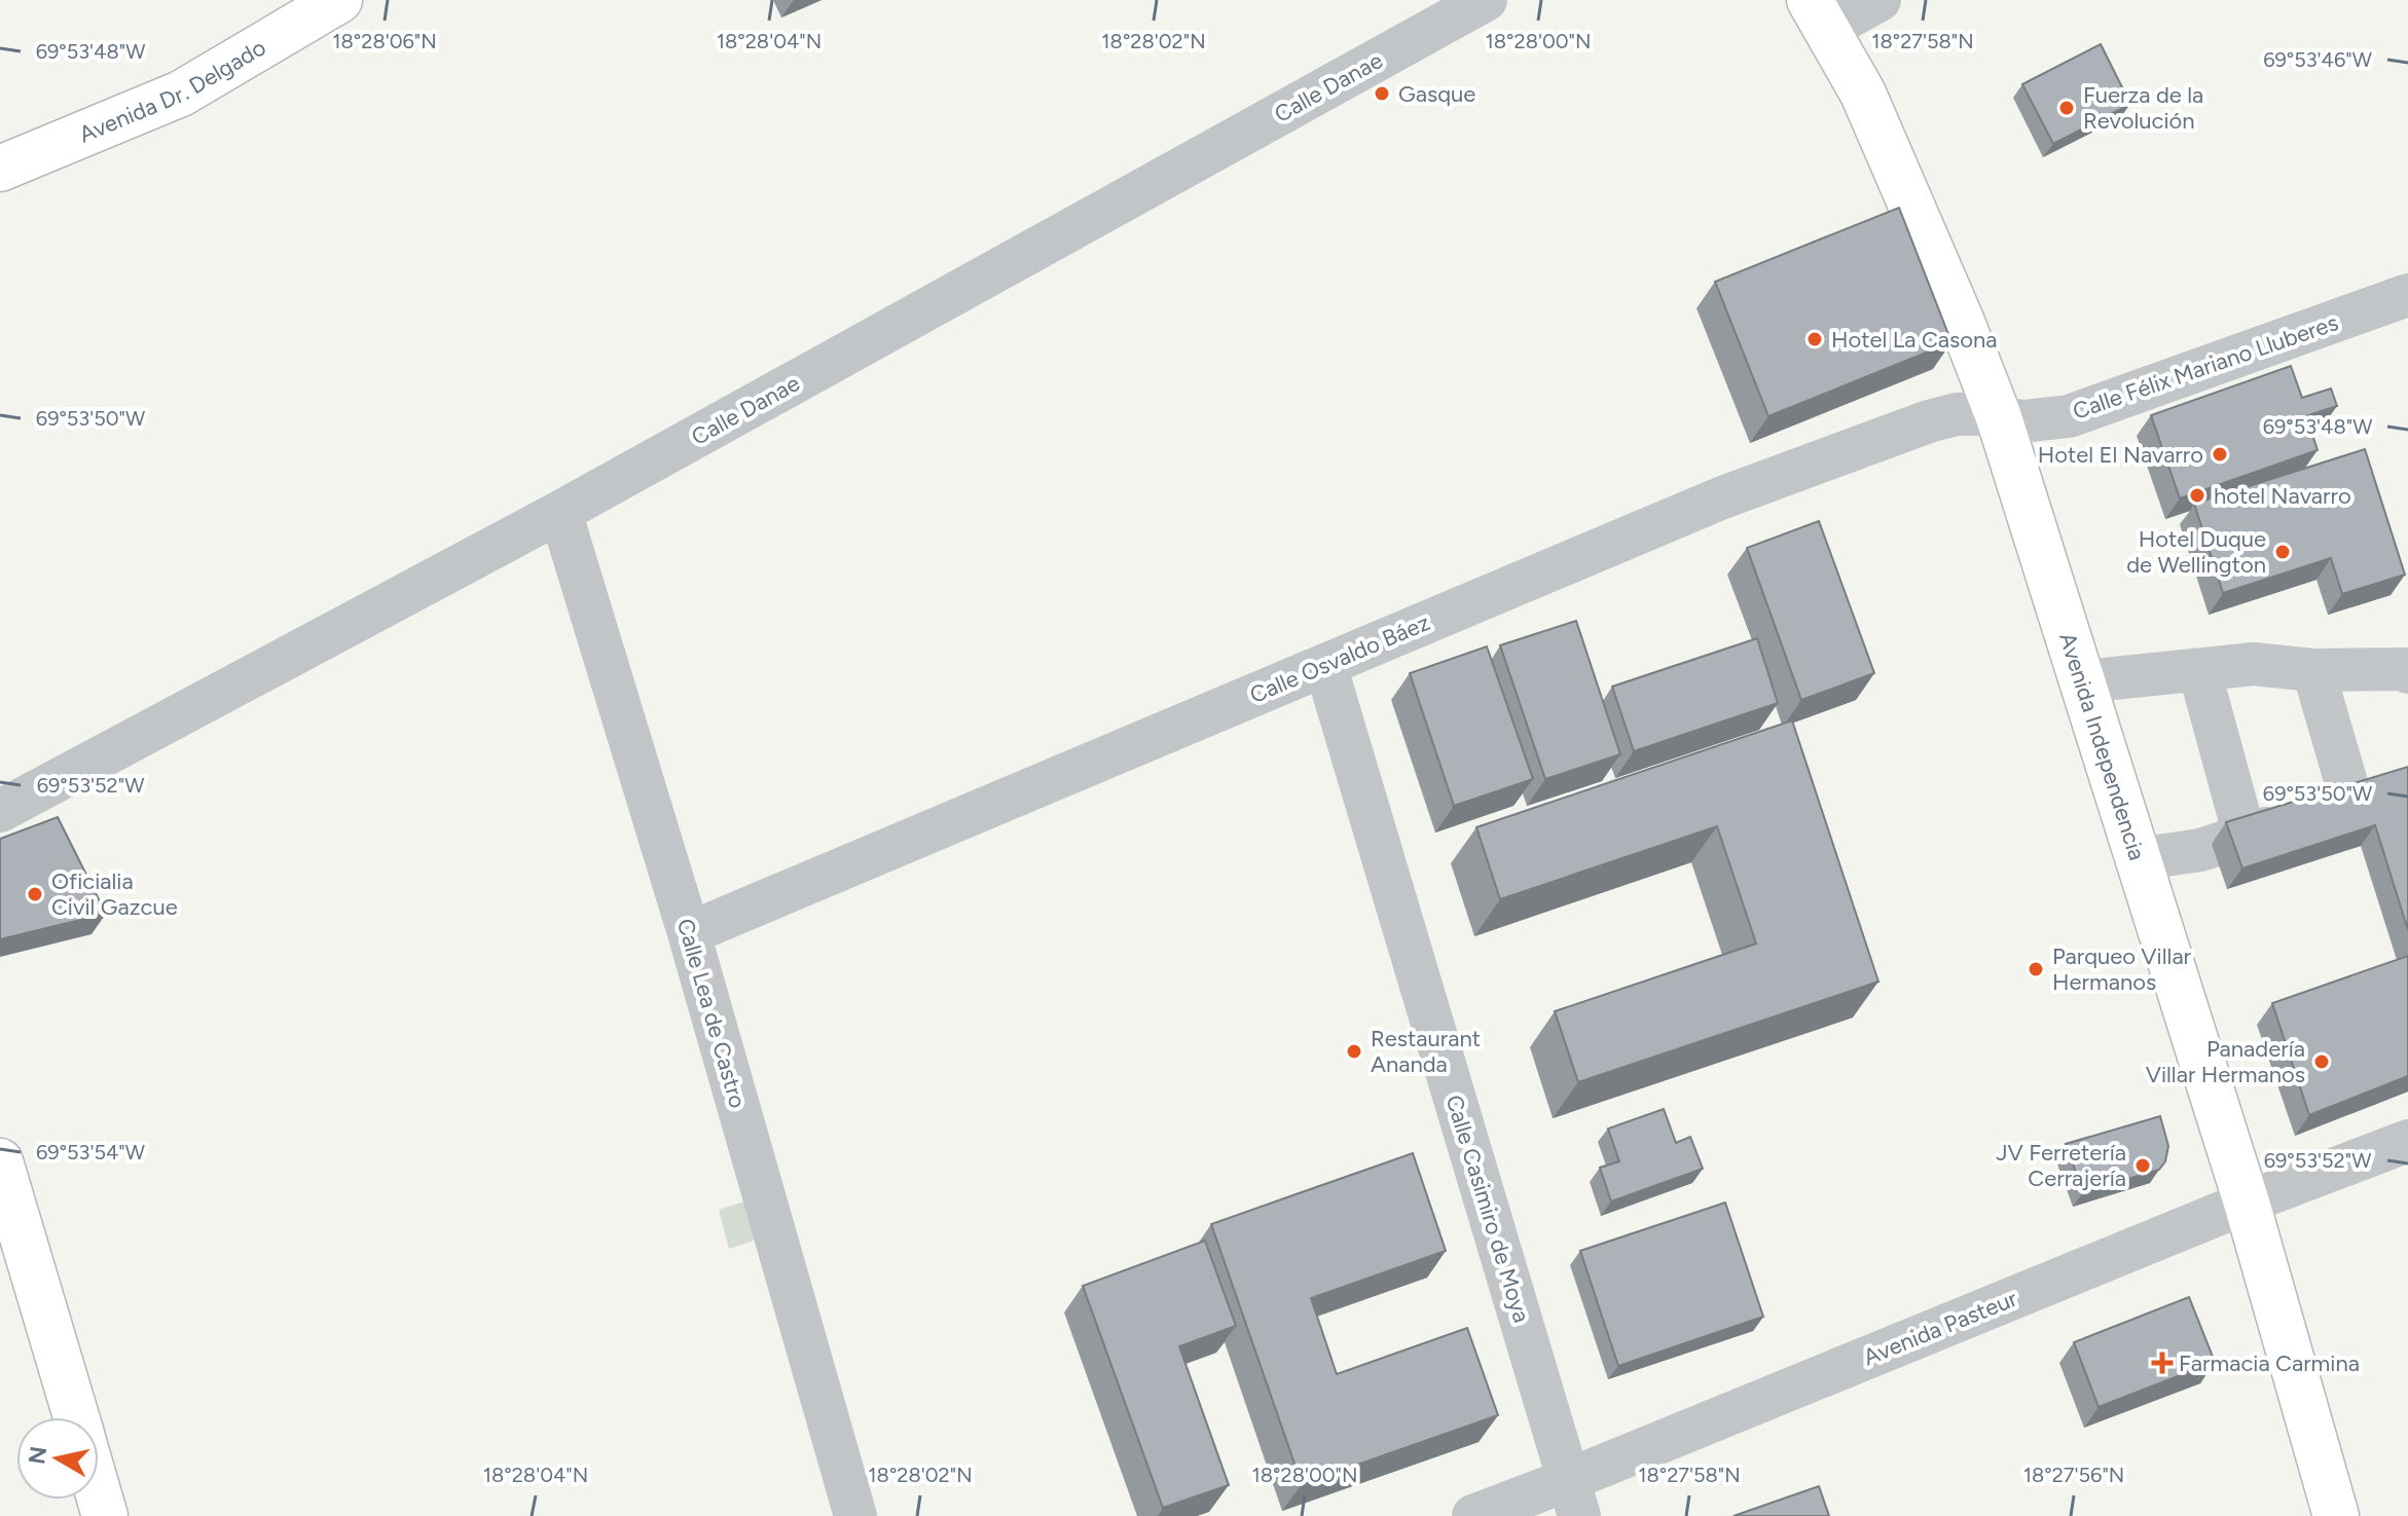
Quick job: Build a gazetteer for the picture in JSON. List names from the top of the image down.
{
  "streets": {
    "main road": ["Avenida Dr. Delgado", "Avenida Independencia"],
    "street": [
      "Calle Danae",
      "Calle Félix Mariano Lluberes",
      "Calle Osvaldo Báez",
      "Calle Lea de Castro",
      "Calle Casimiro de Moya",
      "Avenida Pasteur"
    ]
  },
  "crossings": [
    ["Calle Danae", "Calle Lea de Castro"],
    ["Calle Félix Mariano Lluberes", "Calle Osvaldo Báez"],
    ["Calle Félix Mariano Lluberes", "Avenida Independencia"],
    ["Calle Osvaldo Báez", "Avenida Independencia"],
    ["Calle Osvaldo Báez", "Calle Lea de Castro"],
    ["Calle Osvaldo Báez", "Calle Casimiro de Moya"],
    ["Avenida Independencia", "Avenida Pasteur"],
    ["Calle Casimiro de Moya", "Avenida Pasteur"]
  ],
  "places": {
    "other": [
      "Gasque",
      "Fuerza de la Revolución",
      "Hotel La Casona",
      "Hotel El Navarro",
      "hotel Navarro",
      "Hotel Duque de Wellington",
      "Oficialia Civil Gazcue",
      "Parqueo Villar Hermanos",
      "Restaurant Ananda",
      "Panadería Villar Hermanos",
      "JV Ferretería Cerrajería"
    ],
    "health": ["Farmacia Carmina"]
  },
  "north": "left",
  "coordinates": [
    "18°28'06\"N",
    "18°28'04\"N",
    "18°28'02\"N",
    "18°28'00\"N",
    "18°27'58\"N",
    "69°53'48\"W",
    "69°53'46\"W",
    "69°53'50\"W",
    "69°53'52\"W",
    "69°53'54\"W",
    "18°27'56\"N"
  ]
}
